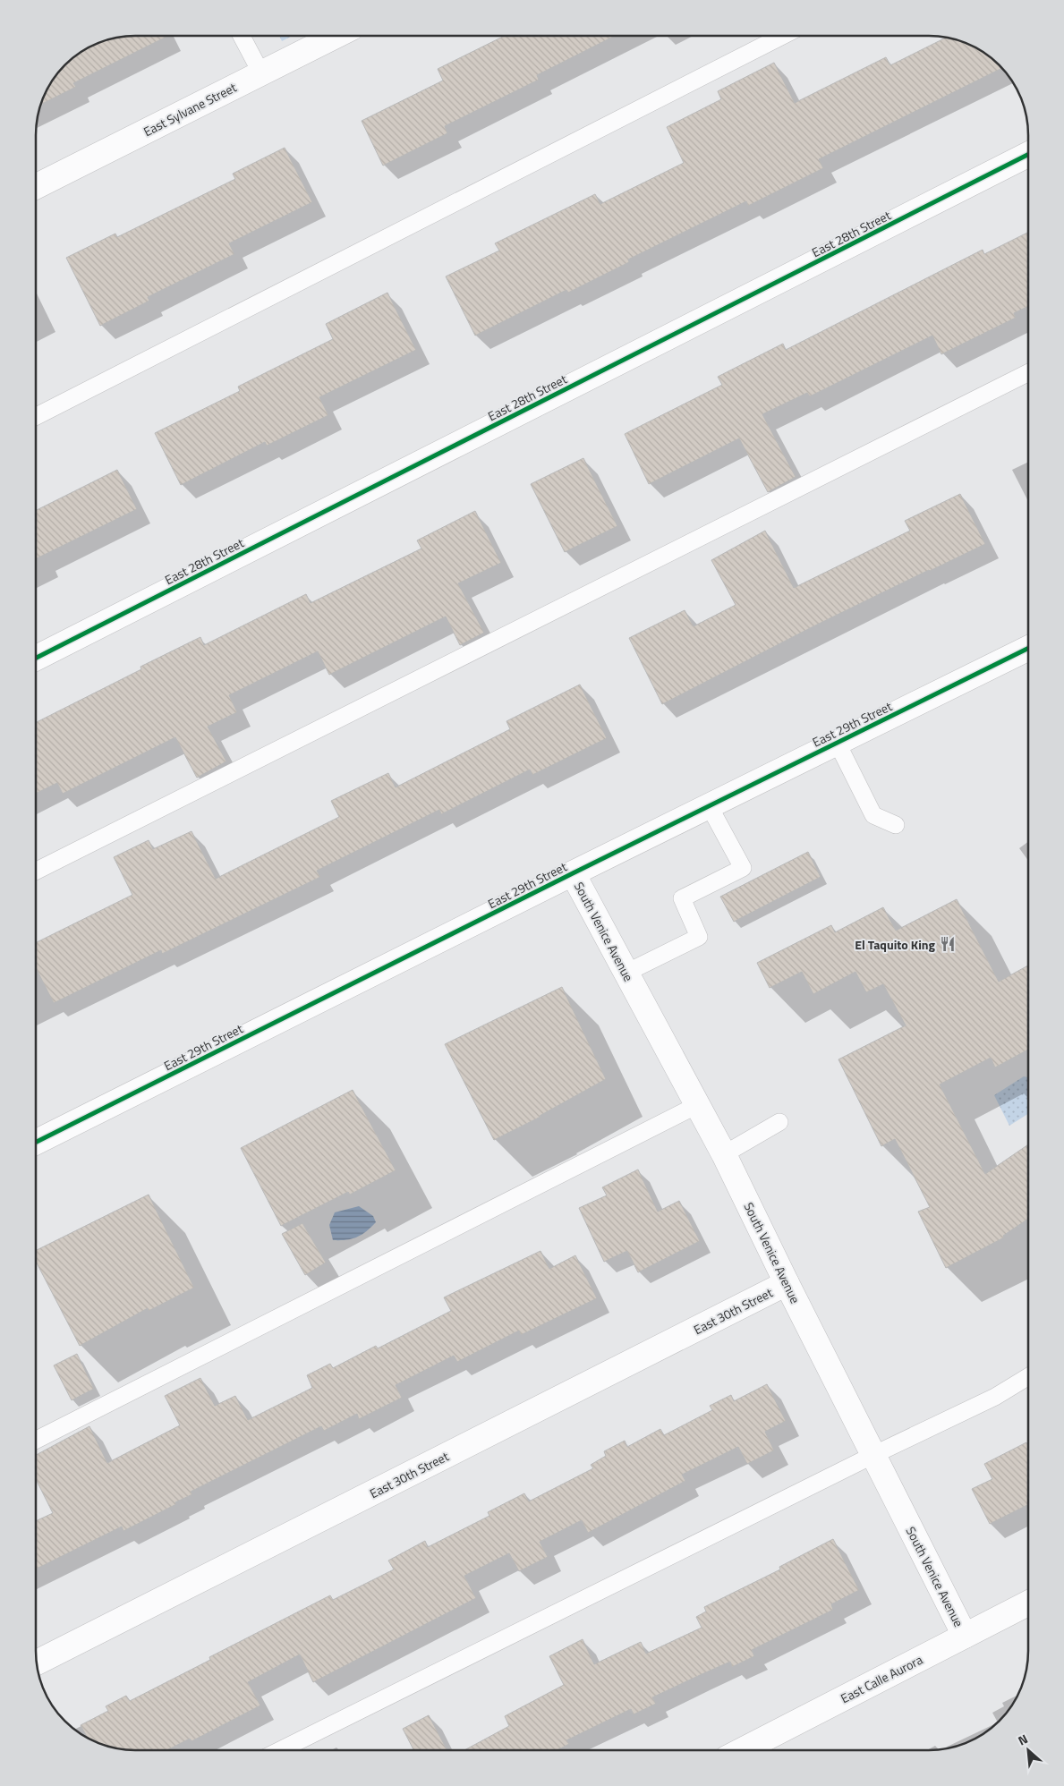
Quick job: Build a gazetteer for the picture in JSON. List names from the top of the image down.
{
  "streets": {
    "street": [
      "East Sylvane Street",
      "East 28th Street",
      "East 29th Street",
      "South Venice Avenue",
      "East 30th Street",
      "East Calle Aurora"
    ]
  },
  "crossings": [
    ["East 29th Street", "South Venice Avenue"],
    ["South Venice Avenue", "East 30th Street"],
    ["South Venice Avenue", "East Calle Aurora"]
  ],
  "places": {
    "restaurant": ["El Taquito King"]
  },
  "north": "top left"
}
